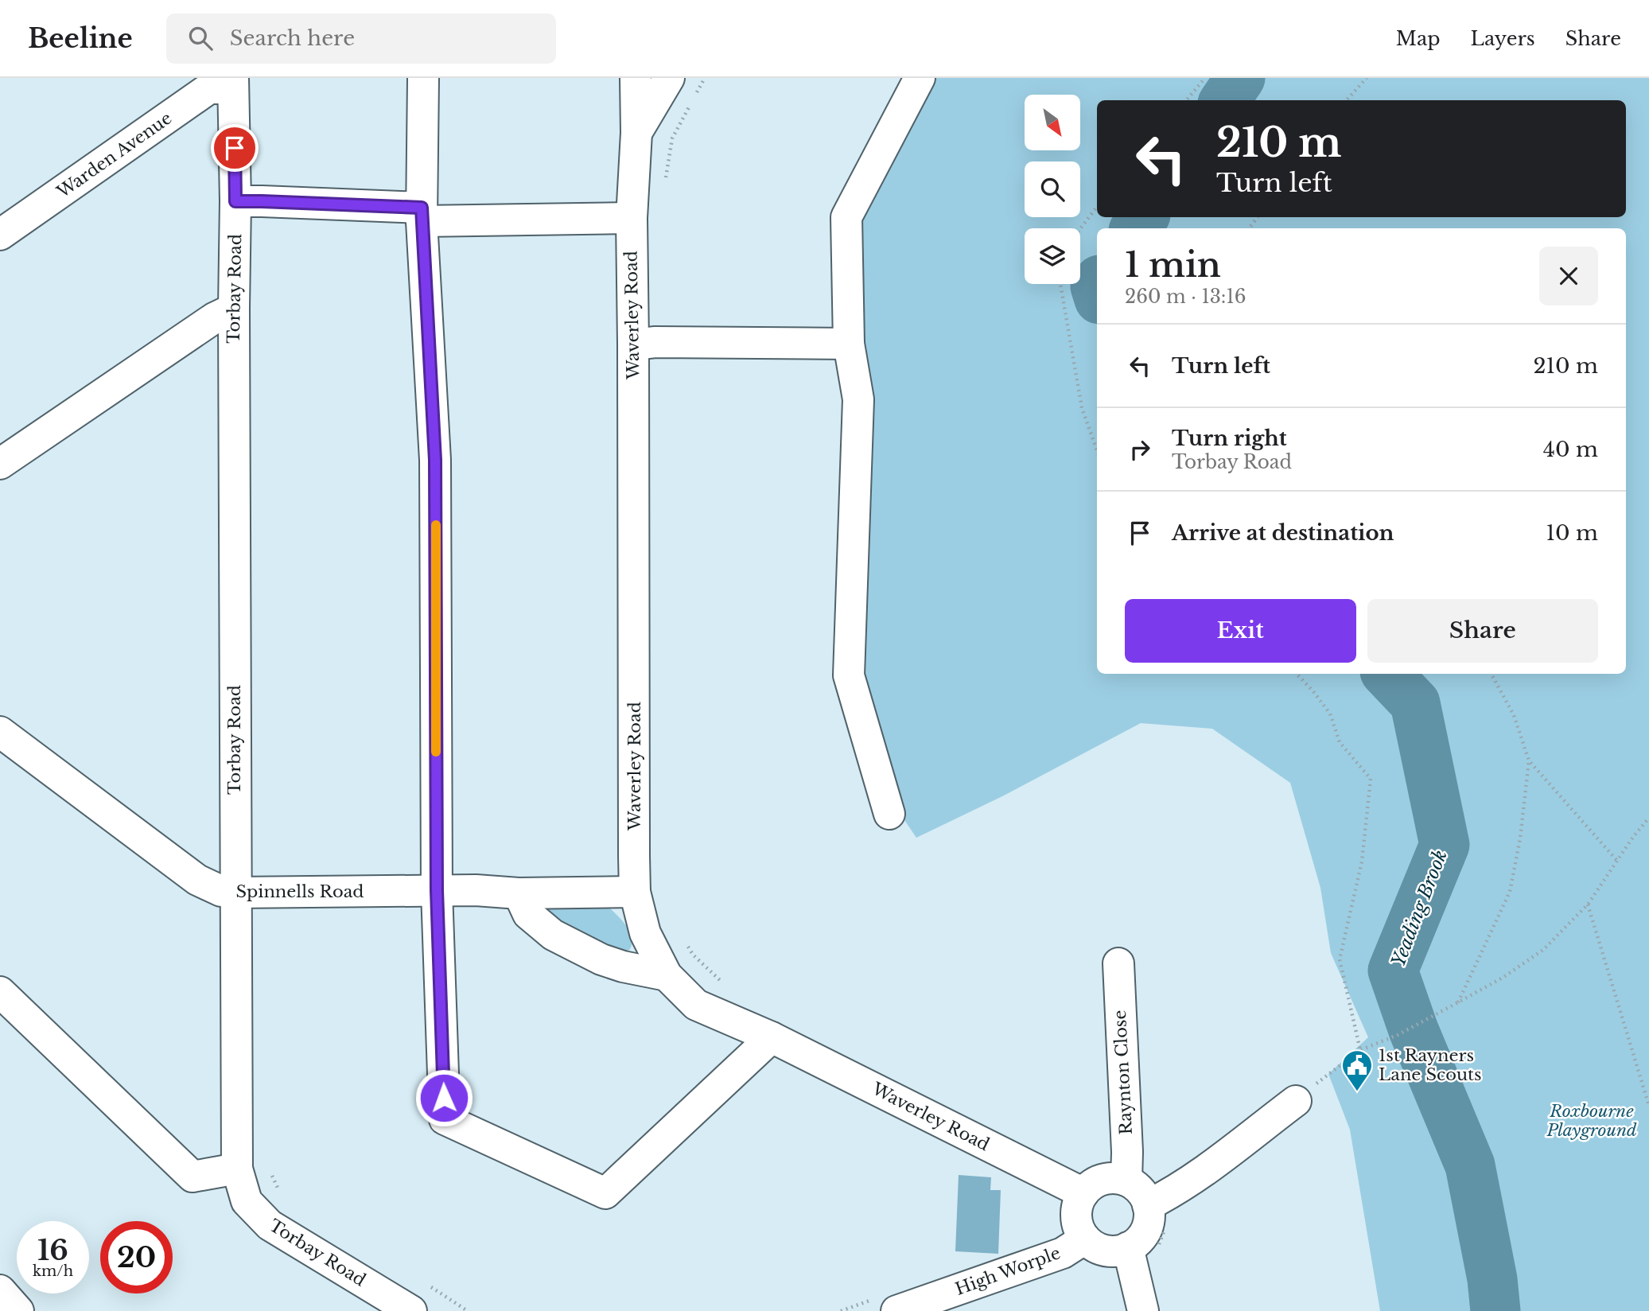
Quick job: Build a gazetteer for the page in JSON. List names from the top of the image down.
{
  "streets": {
    "street": [
      "Warden Avenue",
      "Torbay Road",
      "Waverley Road",
      "Spinnells Road",
      "Raynton Close",
      "High Worple"
    ]
  },
  "crossings": [
    ["Warden Avenue", "Torbay Road"],
    ["Torbay Road", "Spinnells Road"],
    ["Waverley Road", "Spinnells Road"],
    ["Waverley Road", "Raynton Close"],
    ["Waverley Road", "High Worple"],
    ["Raynton Close", "High Worple"]
  ],
  "water": ["Yeading Brook"],
  "parks": ["Roxbourne Playground"],
  "places": {
    "public building": ["1st Rayners Lane Scouts"]
  },
  "north": "bottom right",
  "page": {
    "header": "Beeline",
    "search": "Search here",
    "nav": ["Map", "Layers", "Share"],
    "turn": ["210 m", "Turn left"],
    "heading": ["1 min", "260 m · 13:16"],
    "list": [
      {
        "name": "Turn left",
        "value": "210 m"
      },
      {
        "name": "Turn right",
        "note": "Torbay Road",
        "value": "40 m"
      },
      {
        "name": "Arrive at destination",
        "value": "10 m"
      }
    ],
    "buttons": ["Exit", "Share"],
    "speed": "16 km/h",
    "limit": "20"
  }
}
